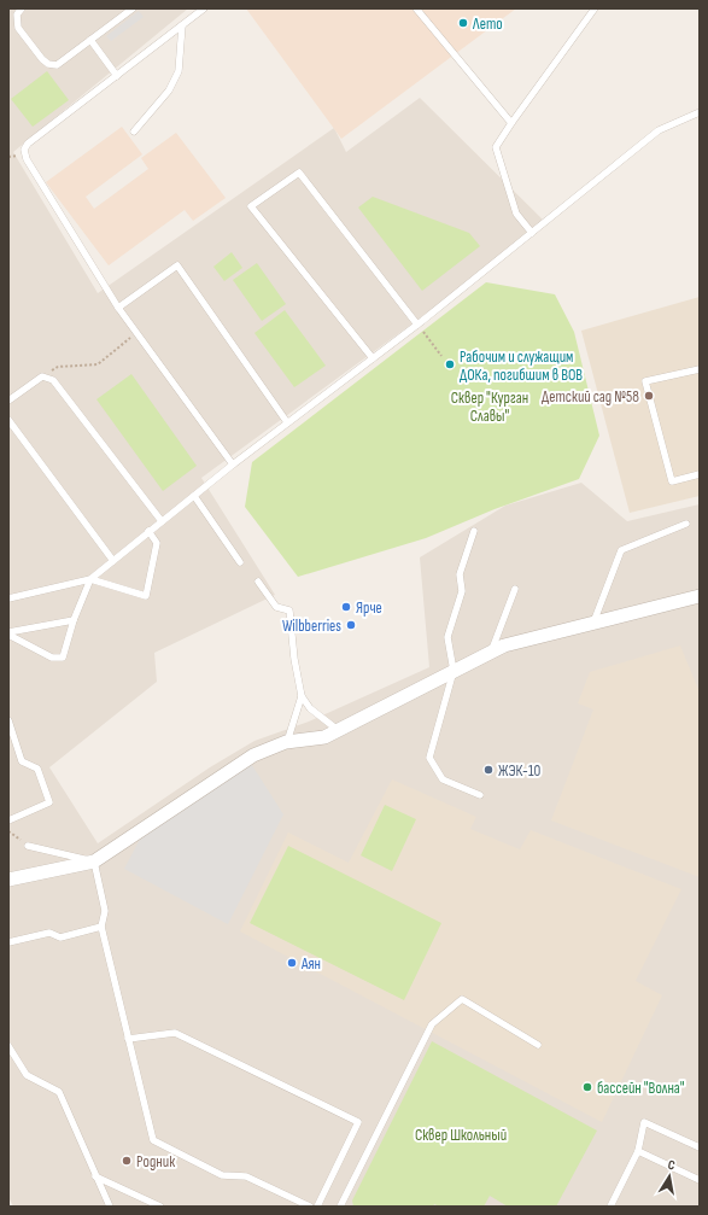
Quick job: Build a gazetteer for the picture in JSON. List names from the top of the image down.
{
  "parks": ["Сквер \"Курган Славы\"", "Сквер Школьный"],
  "places": [
    "Лето",
    "Рабочим и служащим ДОКа, погибшим в ВОВ",
    "Детский сад №58",
    "Ярче",
    "Wilbberries",
    "ЖЭК-10",
    "Аян",
    "бассейн \"Волна\"",
    "Родник"
  ],
  "north": "top"
}
